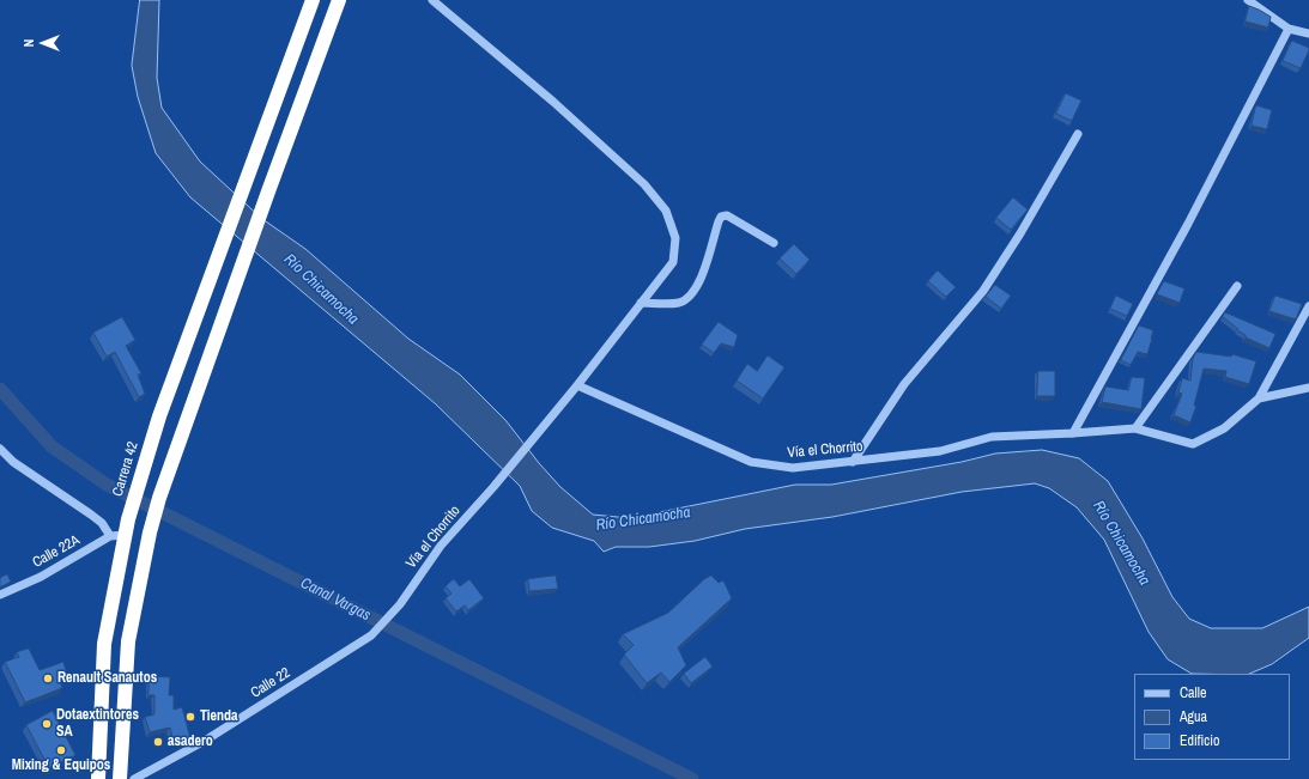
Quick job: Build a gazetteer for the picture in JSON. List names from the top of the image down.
{
  "streets": {
    "highway": ["Carrera 42"],
    "street": ["Vía el Chorrito", "Calle 22A", "Calle 22"]
  },
  "crossings": [
    ["Vía el Chorrito", "Calle 22"],
    ["Carrera 42", "Calle 22A"]
  ],
  "water": ["Río Chicamocha", "Canal Vargas"],
  "places": [
    "Renault Sanautos",
    "Tienda",
    "Dotaextintores SA",
    "asadero",
    "Mixing & Equipos"
  ],
  "legend": ["Calle", "Agua", "Edificio"],
  "north": "left"
}
